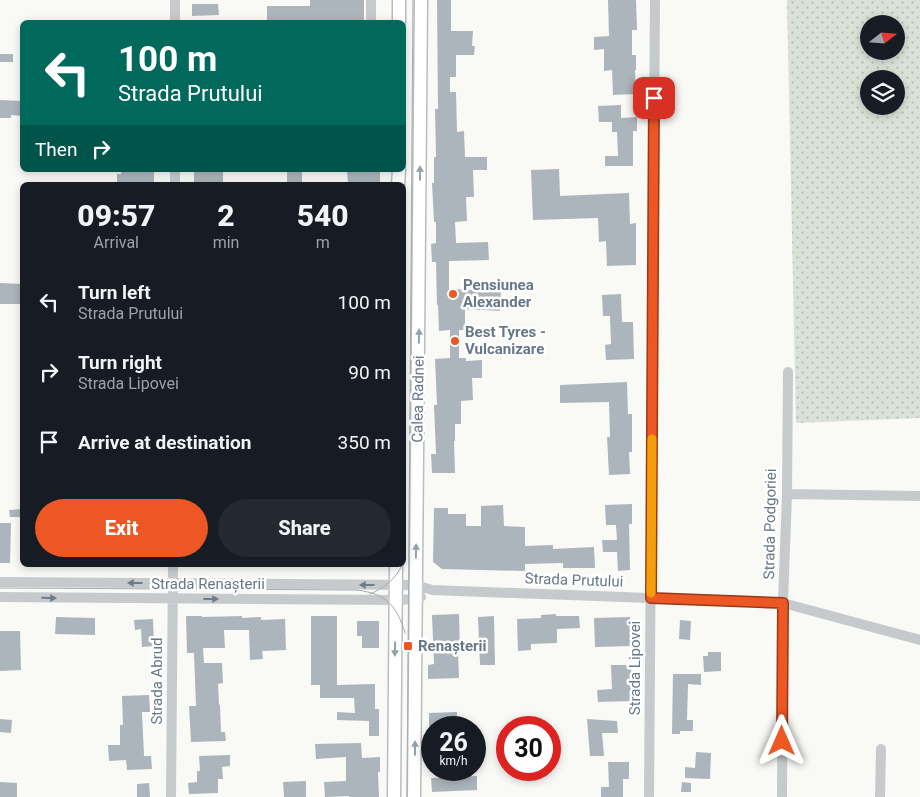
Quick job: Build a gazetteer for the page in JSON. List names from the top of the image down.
{
  "streets": {
    "main road": ["Calea Radnei"],
    "street": [
      "Strada Podgoriei",
      "Strada Prutului",
      "Strada Renașterii",
      "Strada Lipovei",
      "Strada Abrud"
    ]
  },
  "crossings": [
    ["Calea Radnei", "Strada Prutului"],
    ["Calea Radnei", "Strada Renașterii"],
    ["Strada Podgoriei", "Strada Prutului"],
    ["Strada Prutului", "Strada Renașterii"],
    ["Strada Prutului", "Strada Lipovei"],
    ["Strada Renașterii", "Strada Abrud"]
  ],
  "places": {
    "other": ["Pensiunea Alexander", "Best Tyres - Vulcanizare"],
    "transit": ["Renașterii"]
  },
  "north": "right",
  "page": {
    "turn": ["100 m", "Strada Prutului"],
    "then": "Then",
    "eta": [
      "09:57",
      "Arrival",
      "2",
      "min",
      "540",
      "m"
    ],
    "list": [
      {
        "name": "Turn left",
        "note": "Strada Prutului",
        "value": "100 m"
      },
      {
        "name": "Turn right",
        "note": "Strada Lipovei",
        "value": "90 m"
      },
      {
        "name": "Arrive at destination",
        "value": "350 m"
      }
    ],
    "buttons": ["Exit", "Share"],
    "speed": "26 km/h",
    "limit": "30"
  }
}
